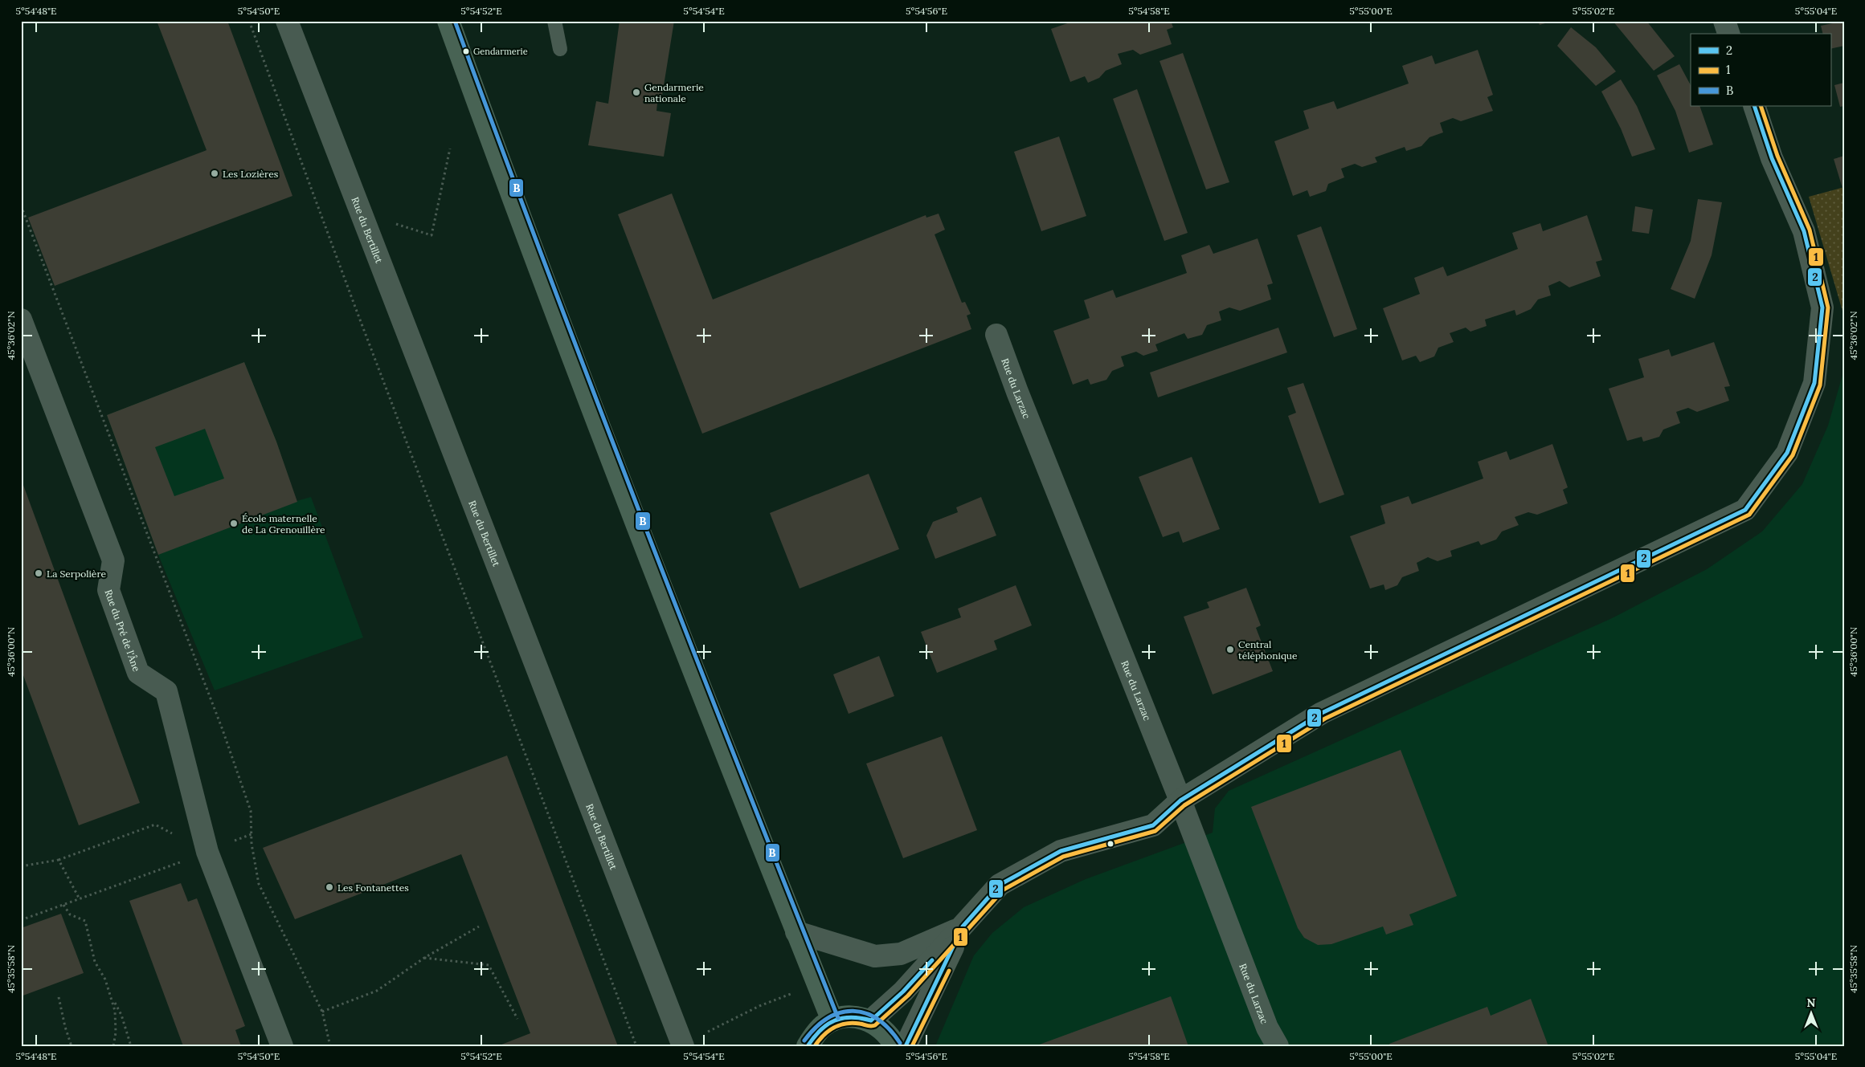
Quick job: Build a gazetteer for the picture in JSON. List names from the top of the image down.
{
  "streets": {
    "street": ["Rue du Bertillet", "Rue du Larzac", "Rue du Pré de l'Âne"]
  },
  "places": [
    "Gendarmerie",
    "Gendarmerie nationale",
    "Les Lozières",
    "École maternelle de La Grenouillère",
    "La Serpolière",
    "Central téléphonique",
    "Les Fontanettes"
  ],
  "lines": ["transit line B", "transit line 2", "transit line 1"],
  "legend": ["2", "1", "B"],
  "north": "top",
  "coordinates": [
    "5°54'48\"E",
    "5°54'50\"E",
    "5°54'52\"E",
    "5°54'54\"E",
    "5°54'56\"E",
    "5°54'58\"E",
    "5°55'00\"E",
    "5°55'02\"E",
    "5°55'04\"E",
    "45°36'02\"N",
    "45°36'00\"N",
    "45°35'58\"N"
  ]
}
